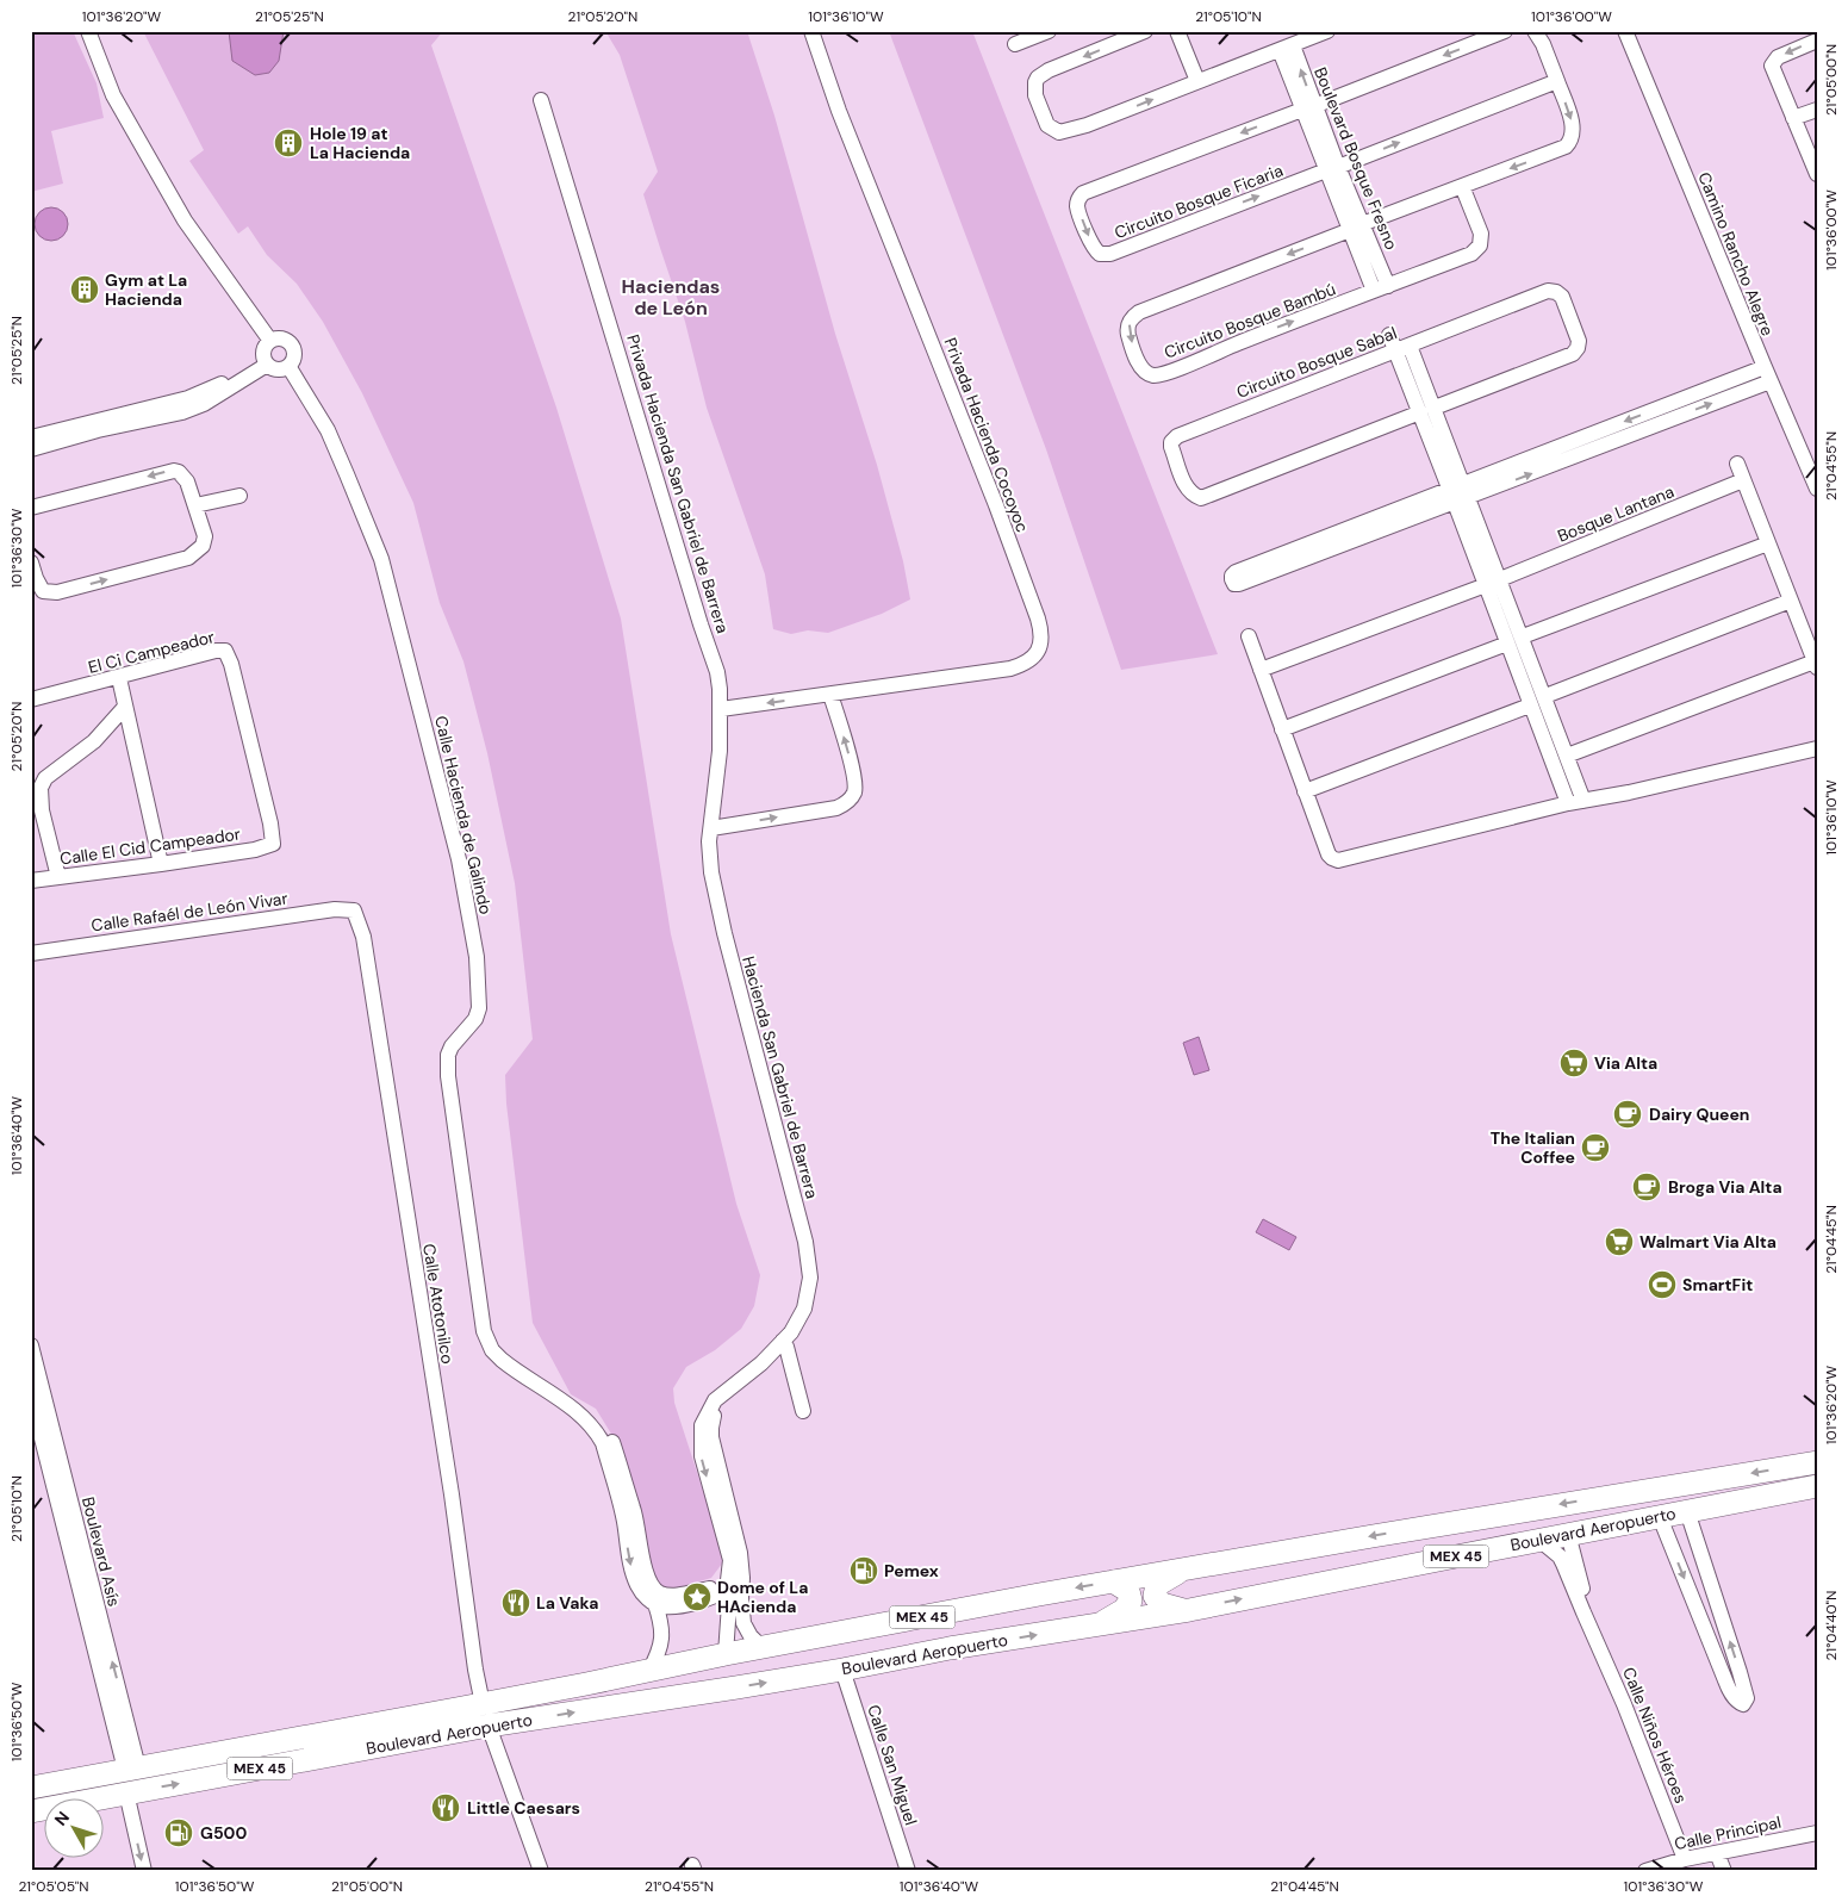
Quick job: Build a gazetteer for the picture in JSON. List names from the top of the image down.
{
  "streets": {
    "highway": ["Boulevard Aeropuerto", "MEX 45"],
    "street": [
      "Boulevard Bosque Fresno",
      "Circuito Bosque Ficaria",
      "Camino Rancho Alegre",
      "Circuito Bosque Bambú",
      "Circuito Bosque Sabal",
      "Privada Hacienda Cocoyoc",
      "Privada Hacienda San Gabriel de Barrera",
      "Bosque Lantana",
      "El Ci Campeador",
      "Calle Hacienda de Galindo",
      "Calle El Cid Campeador",
      "Calle Rafaél de León Vivar",
      "Hacienda San Gabriel de Barrera",
      "Calle Atotonilco",
      "Boulevard Asís",
      "Calle Niños Héroes",
      "Calle San Miguel",
      "Calle Principal"
    ]
  },
  "crossings": [
    ["Boulevard Bosque Fresno", "Circuito Bosque Ficaria"],
    ["Boulevard Bosque Fresno", "Circuito Bosque Bambú"],
    ["Circuito Bosque Ficaria", "Circuito Bosque Bambú"],
    ["Privada Hacienda Cocoyoc", "Privada Hacienda San Gabriel de Barrera"],
    ["Privada Hacienda San Gabriel de Barrera", "Hacienda San Gabriel de Barrera"],
    ["El Ci Campeador", "Calle El Cid Campeador"],
    ["Calle Hacienda de Galindo", "Boulevard Aeropuerto"],
    ["Calle Rafaél de León Vivar", "Calle Atotonilco"],
    ["Calle Atotonilco", "Boulevard Aeropuerto"],
    ["Boulevard Aeropuerto", "Boulevard Asís"],
    ["Boulevard Aeropuerto", "Calle Niños Héroes"],
    ["Boulevard Aeropuerto", "Calle San Miguel"],
    ["Calle Niños Héroes", "Calle Principal"]
  ],
  "districts": ["Haciendas de León"],
  "places": {
    "building": ["Hole 19 at La Hacienda", "Gym at La Hacienda"],
    "supermarket": ["Via Alta", "Walmart Via Alta"],
    "cafe": ["Dairy Queen", "The Italian Coffee", "Broga Via Alta"],
    "sports": ["SmartFit"],
    "fuel station": ["Pemex", "G500"],
    "place": ["Dome of La HAcienda"],
    "restaurant": ["La Vaka", "Little Caesars"]
  },
  "north": "top left",
  "coordinates": [
    "101°36'20\"W",
    "21°05'25\"N",
    "21°05'20\"N",
    "101°36'10\"W",
    "21°05'10\"N",
    "101°36'00\"W",
    "21°05'00\"N",
    "21°04'55\"N",
    "101°36'30\"W",
    "101°36'40\"W",
    "21°04'45\"N",
    "21°04'40\"N",
    "101°36'50\"W",
    "21°05'05\"N"
  ]
}
